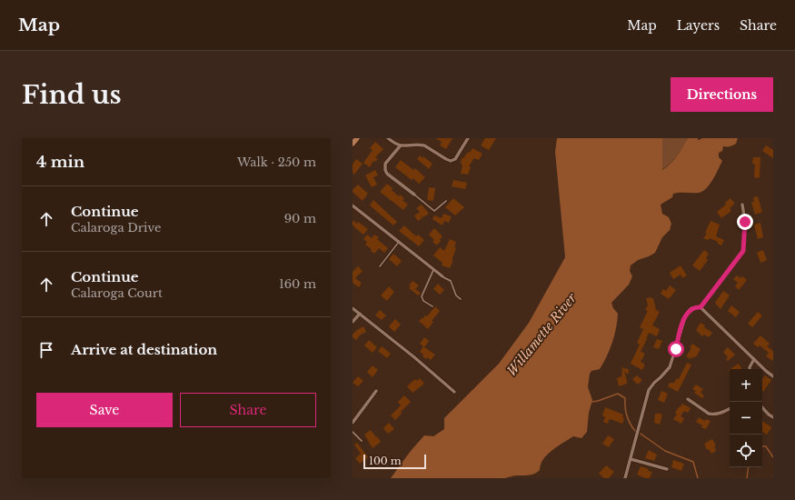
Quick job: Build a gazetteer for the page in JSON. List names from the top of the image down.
{
  "water": ["Willamette River"],
  "scale_bar": "100 m",
  "page": {
    "header": "Map",
    "nav": ["Map", "Layers", "Share"],
    "buttons": [
      "Directions",
      ["Save", "Share"]
    ],
    "title": "Find us",
    "heading": ["4 min", "Walk · 250 m"],
    "list": [
      ["Continue", "Calaroga Drive", "90 m"],
      ["Continue", "Calaroga Court", "160 m"],
      "Arrive at destination"
    ],
    "map_buttons": ["+", "−"],
    "scale": "100 m"
  }
}
